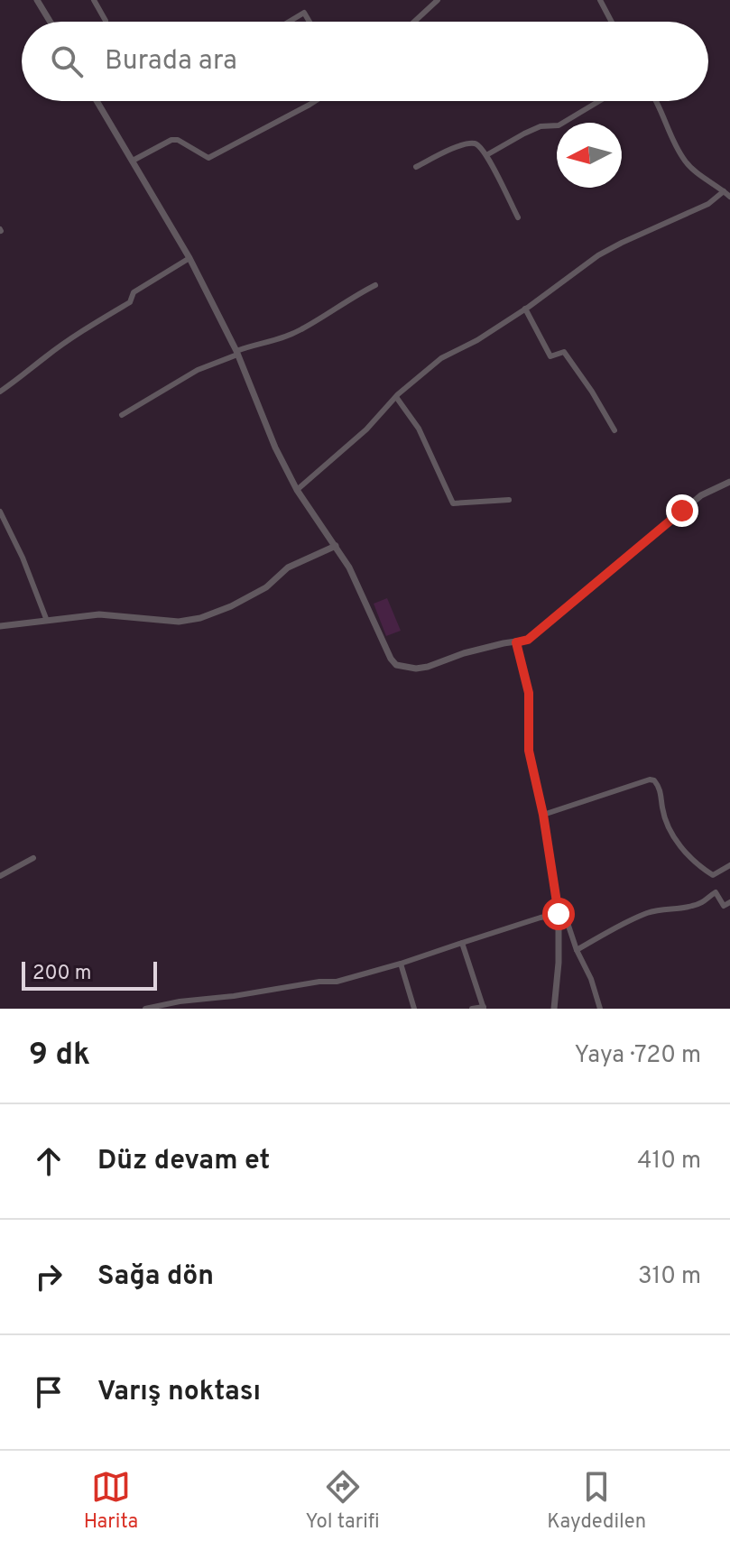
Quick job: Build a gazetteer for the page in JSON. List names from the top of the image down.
{
  "scale_bar": "200 m",
  "north": "left",
  "page": {
    "search": "Burada ara",
    "scale": "200 m",
    "heading": ["9 dk", "Yaya · 720 m"],
    "list": [
      ["Düz devam et", "410 m"],
      ["Sağa dön", "310 m"],
      "Varış noktası"
    ],
    "nav": ["Harita", "Yol tarifi", "Kaydedilen"]
  }
}
